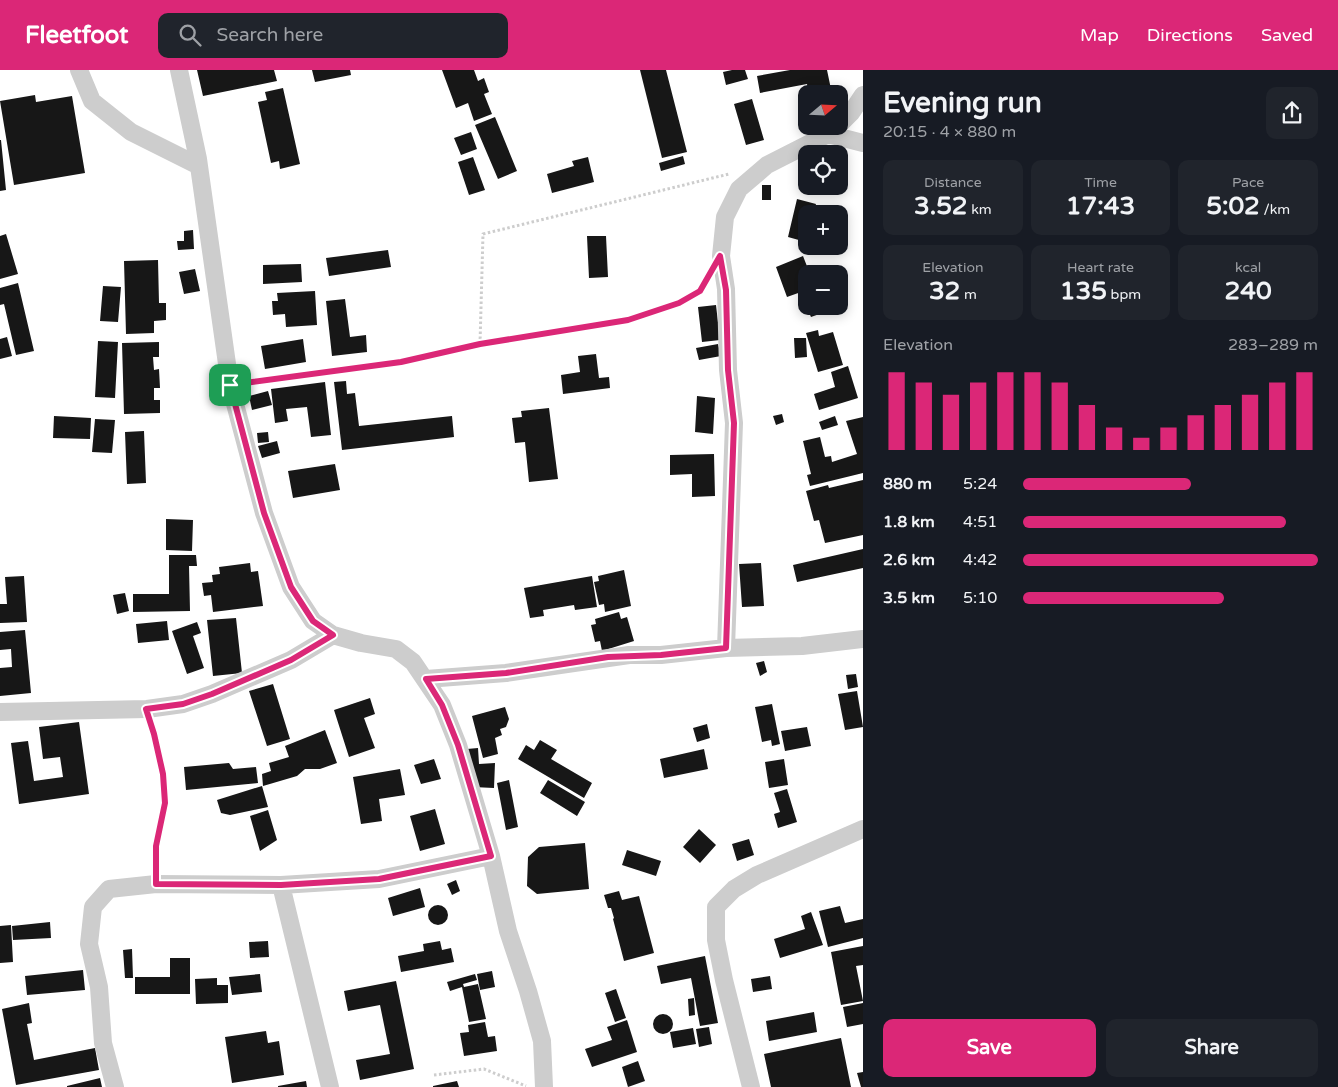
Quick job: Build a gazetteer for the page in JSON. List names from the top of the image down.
{
  "north": "right",
  "page": {
    "header": "Fleetfoot",
    "search": "Search here",
    "nav": ["Map", "Directions", "Saved"],
    "heading": ["Evening run", "20:15 · 4 × 880 m"],
    "map_buttons": ["+", "−"],
    "stats": [
      ["Distance", "3.52 km"],
      ["Time", "17:43"],
      ["Pace", "5:02 /km"],
      ["Elevation", "32 m"],
      ["Heart rate", "135 bpm"],
      ["kcal", "240"]
    ],
    "chart": ["Elevation", "283–289 m"],
    "list": [
      {
        "name": "880 m",
        "note": "5:24"
      },
      {
        "name": "1.8 km",
        "note": "4:51"
      },
      {
        "name": "2.6 km",
        "note": "4:42"
      },
      {
        "name": "3.5 km",
        "note": "5:10"
      }
    ],
    "buttons": ["Save", "Share"]
  }
}
